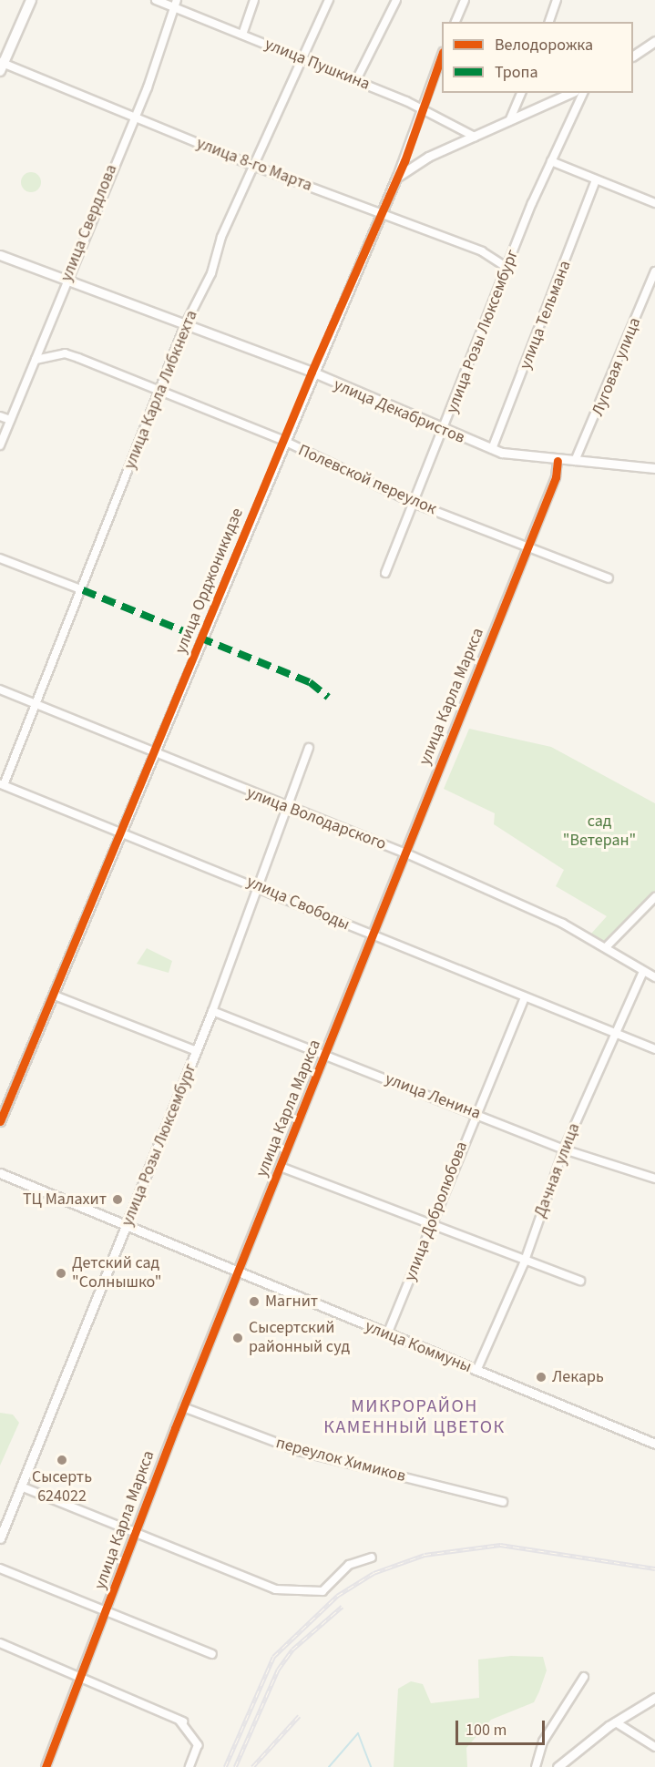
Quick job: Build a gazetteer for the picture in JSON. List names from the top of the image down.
{
  "streets": {
    "street": [
      "улица Пушкина",
      "улица 8-го Марта",
      "улица Свердлова",
      "улица Тельмана",
      "улица Розы Люксембург",
      "Луговая улица",
      "улица Карла Либкнехта",
      "улица Декабристов",
      "Полевской переулок",
      "улица Орджоникидзе",
      "улица Карла Маркса",
      "улица Володарского",
      "улица Свободы",
      "улица Ленина",
      "Дачная улица",
      "улица Добролюбова",
      "улица Коммуны",
      "переулок Химиков"
    ]
  },
  "crossings": [
    ["улица Пушкина", "улица Свердлова"],
    ["улица Пушкина", "улица Карла Либкнехта"],
    ["улица Пушкина", "улица Орджоникидзе"],
    ["улица 8-го Марта", "улица Свердлова"],
    ["улица 8-го Марта", "улица Розы Люксембург"],
    ["улица 8-го Марта", "улица Карла Либкнехта"],
    ["улица 8-го Марта", "улица Орджоникидзе"],
    ["улица Свердлова", "улица Декабристов"],
    ["улица Свердлова", "Полевской переулок"],
    ["улица Тельмана", "улица Декабристов"],
    ["улица Розы Люксембург", "улица Декабристов"],
    ["улица Розы Люксембург", "Полевской переулок"],
    ["улица Розы Люксембург", "улица Володарского"],
    ["улица Розы Люксембург", "улица Свободы"],
    ["улица Розы Люксембург", "улица Ленина"],
    ["улица Розы Люксембург", "улица Коммуны"],
    ["Луговая улица", "улица Декабристов"],
    ["улица Карла Либкнехта", "улица Декабристов"],
    ["улица Карла Либкнехта", "Полевской переулок"],
    ["улица Карла Либкнехта", "улица Володарского"],
    ["улица Карла Либкнехта", "улица Свободы"],
    ["улица Декабристов", "улица Орджоникидзе"],
    ["улица Декабристов", "улица Карла Маркса"],
    ["Полевской переулок", "улица Орджоникидзе"],
    ["Полевской переулок", "улица Карла Маркса"],
    ["улица Орджоникидзе", "улица Володарского"],
    ["улица Орджоникидзе", "улица Свободы"],
    ["улица Карла Маркса", "улица Володарского"],
    ["улица Карла Маркса", "улица Свободы"],
    ["улица Карла Маркса", "улица Ленина"],
    ["улица Карла Маркса", "улица Коммуны"],
    ["улица Карла Маркса", "переулок Химиков"],
    ["улица Володарского", "Дачная улица"],
    ["улица Свободы", "Дачная улица"],
    ["улица Свободы", "улица Добролюбова"],
    ["улица Ленина", "Дачная улица"],
    ["улица Ленина", "улица Добролюбова"],
    ["Дачная улица", "улица Коммуны"],
    ["улица Добролюбова", "улица Коммуны"]
  ],
  "districts": ["МИКРОРАЙОН КАМЕННЫЙ ЦВЕТОК"],
  "parks": ["сад \"Ветеран\""],
  "places": [
    "ТЦ Малахит",
    "Детский сад \"Солнышко\"",
    "Магнит",
    "Сысертский районный суд",
    "Лекарь",
    "Сысерть 624022"
  ],
  "legend": ["Велодорожка", "Тропа"],
  "scale_bar": "100 m"
}
